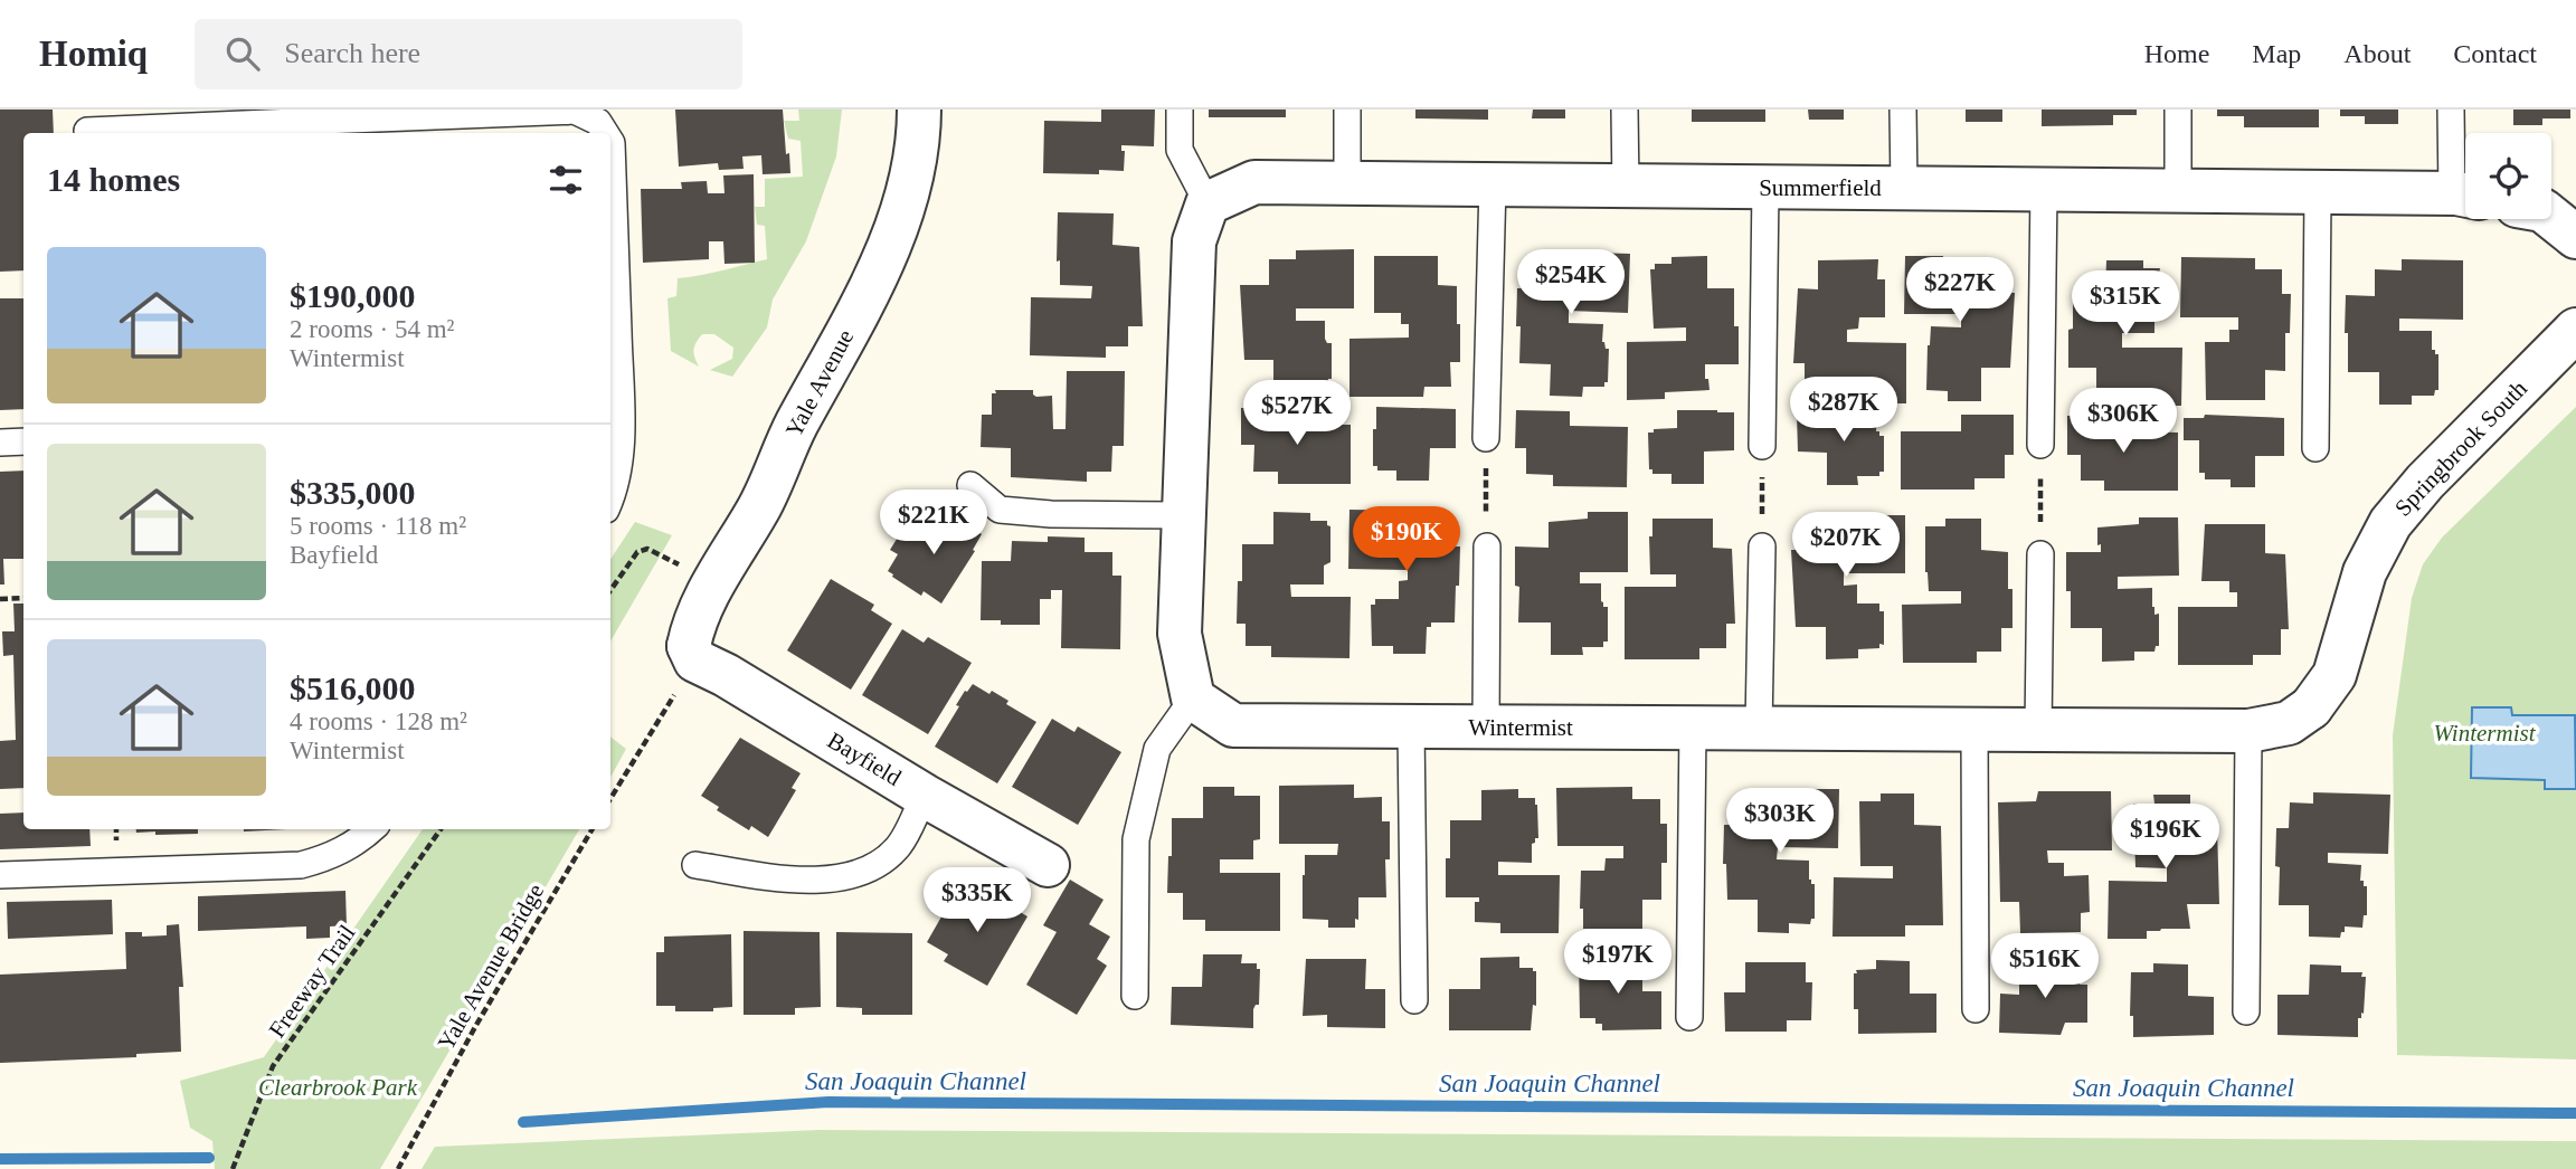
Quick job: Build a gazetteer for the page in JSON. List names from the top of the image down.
{
  "streets": {
    "street": [
      "Summerfield",
      "Yale Avenue",
      "Springbrook South",
      "Wintermist",
      "Bayfield"
    ],
    "path": ["Yale Avenue Bridge", "Freeway Trail"]
  },
  "crossings": [
    ["Yale Avenue", "Bayfield"],
    ["Springbrook South", "Wintermist"]
  ],
  "water": ["San Joaquin Channel"],
  "parks": ["Wintermist", "Clearbrook Park"],
  "page": {
    "header": "Homiq",
    "search": "Search here",
    "nav": [
      "Home",
      "Map",
      "About",
      "Contact"
    ],
    "heading": "14 homes",
    "list": [
      {
        "name": "$190,000",
        "note": "2 rooms · 54 m² · Wintermist"
      },
      {
        "name": "$335,000",
        "note": "5 rooms · 118 m² · Bayfield"
      },
      {
        "name": "$516,000",
        "note": "4 rooms · 128 m² · Wintermist"
      }
    ],
    "price": [
      "$254K",
      "$227K",
      "$315K",
      "$287K",
      "$527K",
      "$306K",
      "$221K",
      "$190K",
      "$207K",
      "$303K",
      "$196K",
      "$335K",
      "$197K",
      "$516K"
    ]
  }
}
